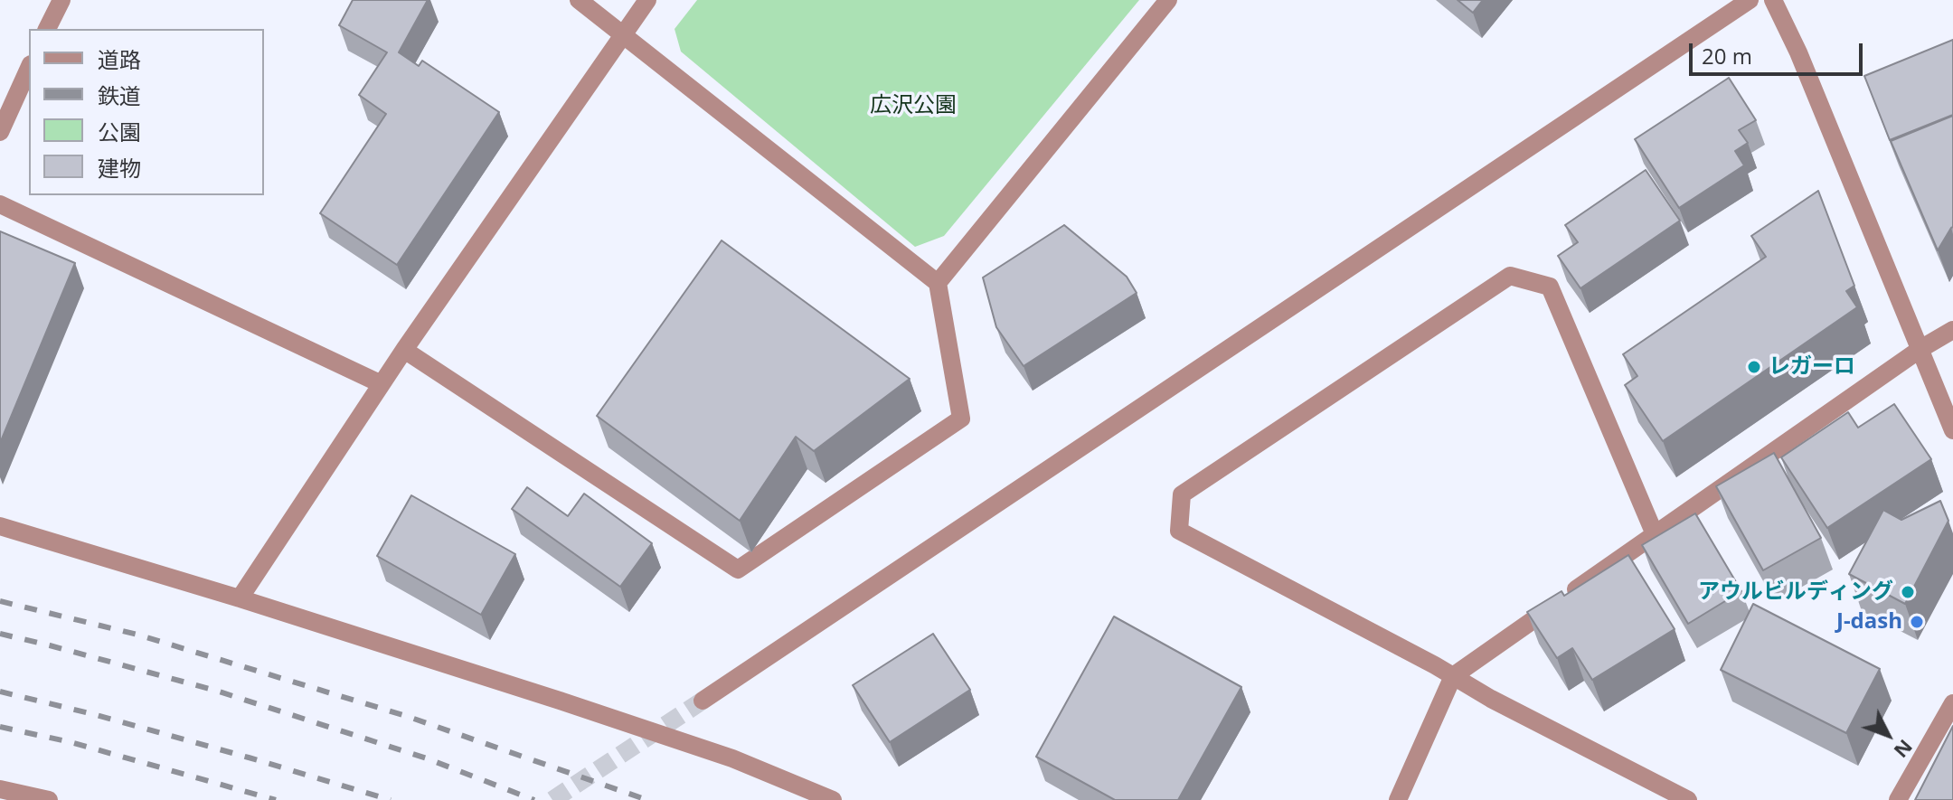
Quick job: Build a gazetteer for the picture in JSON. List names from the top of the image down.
{
  "parks": ["広沢公園"],
  "places": ["レガーロ", "アウルビルディング", "J-dash"],
  "legend": [
    "道路",
    "鉄道",
    "公園",
    "建物"
  ],
  "scale_bar": "20 m",
  "north": "bottom right"
}
